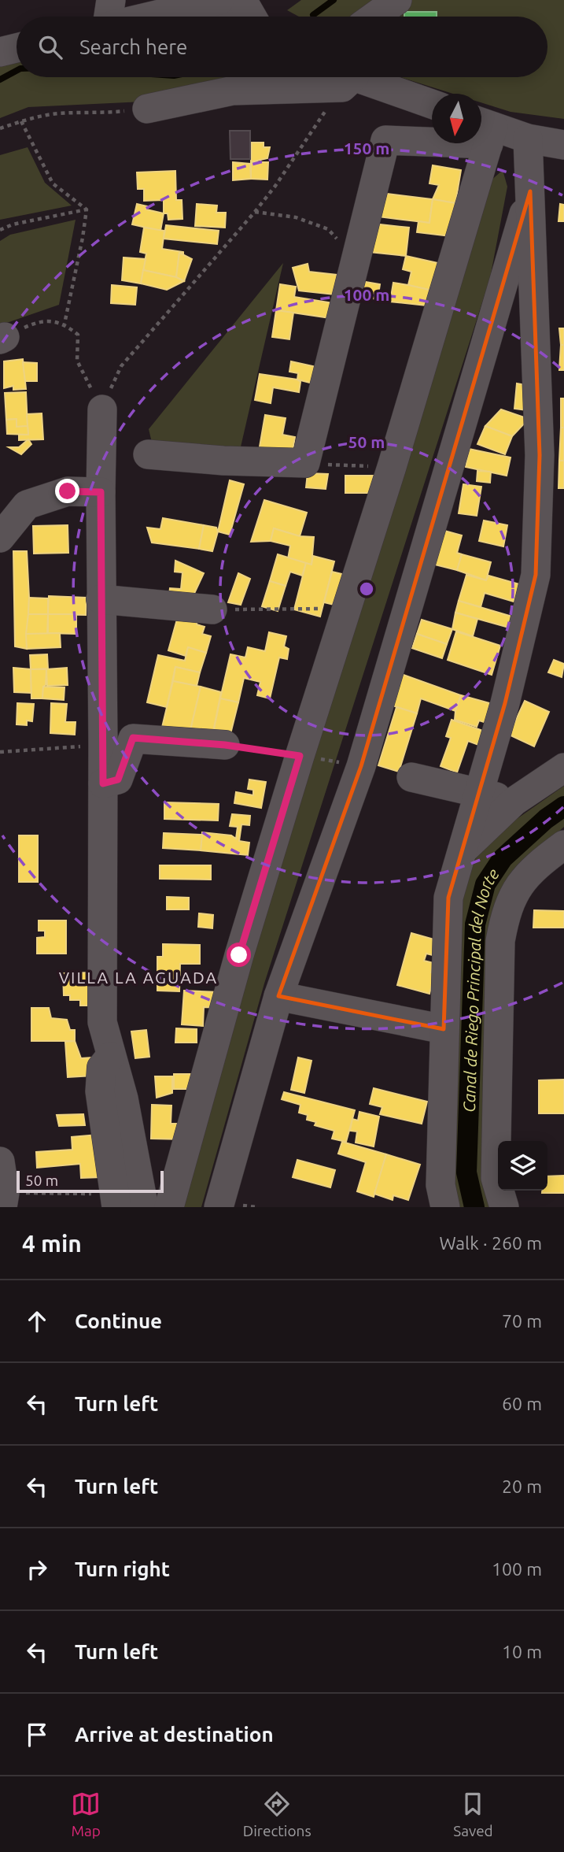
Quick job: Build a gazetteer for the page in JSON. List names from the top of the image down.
{
  "districts": ["VILLA LA AGUADA"],
  "water": ["Canal de Riego Principal del Norte"],
  "scale_bar": "50 m",
  "north": "bottom",
  "page": {
    "search": "Search here",
    "scale": "50 m",
    "heading": ["4 min", "Walk · 260 m"],
    "list": [
      ["Continue", "70 m"],
      ["Turn left", "60 m"],
      ["Turn left", "20 m"],
      ["Turn right", "100 m"],
      ["Turn left", "10 m"],
      "Arrive at destination"
    ],
    "nav": ["Map", "Directions", "Saved"]
  },
  "rings": ["150 m", "100 m", "50 m"]
}
